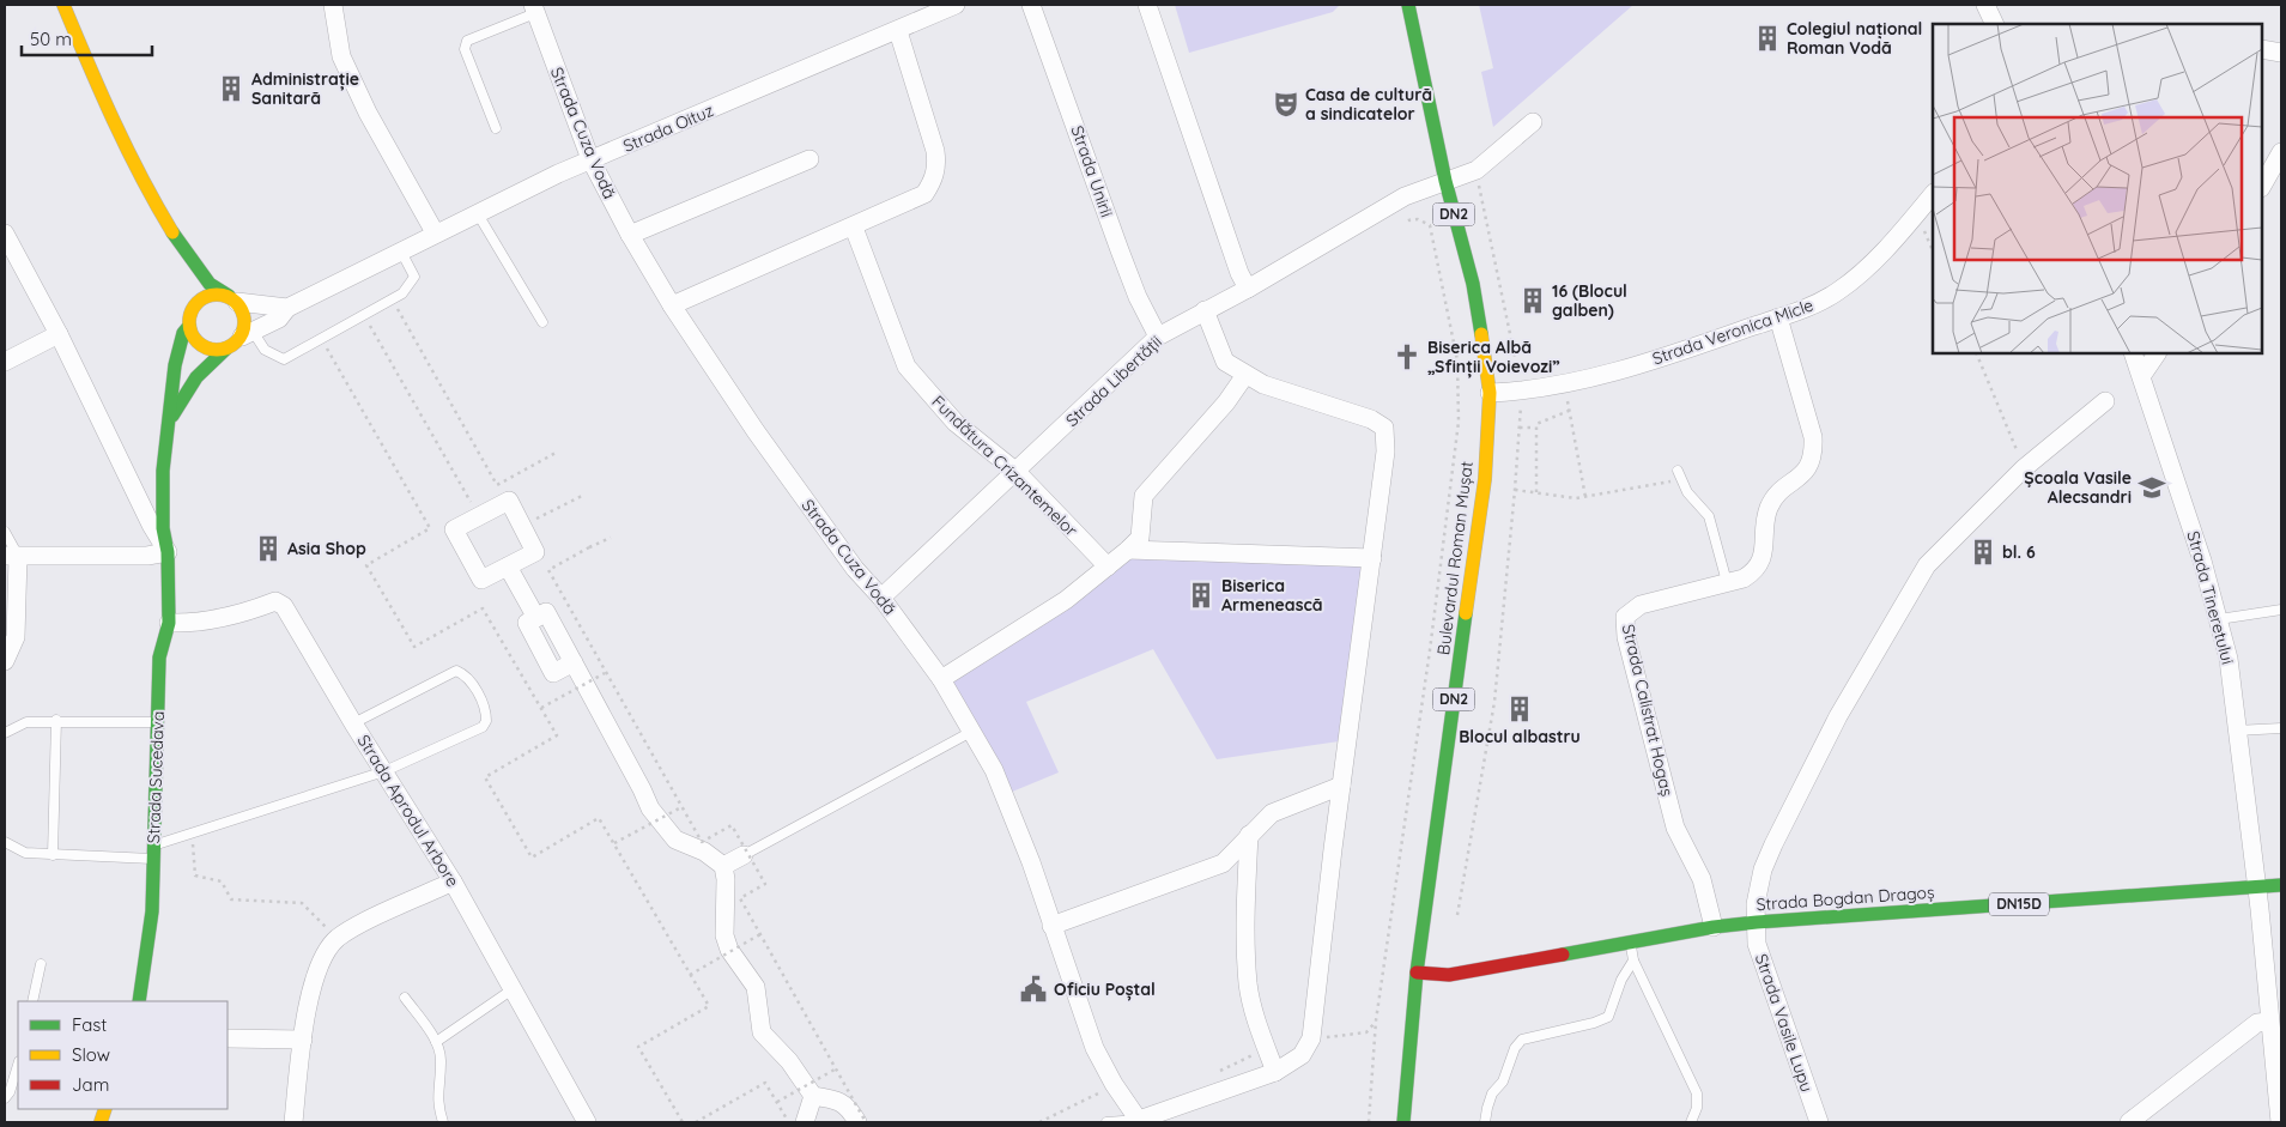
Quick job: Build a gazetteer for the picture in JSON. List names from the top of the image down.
{
  "streets": {
    "main road": [
      "DN2",
      "Bulevardul Roman Mușat",
      "Strada Sucedava",
      "Strada Bogdan Dragoș",
      "DN15D"
    ],
    "street": [
      "Strada Oituz",
      "Strada Cuza Vodă",
      "Strada Unirii",
      "Strada Veronica Micle",
      "Strada Libertății",
      "Fundătura Crizantemelor",
      "Strada Tineretului",
      "Strada Calistrat Hogaș",
      "Strada Aprodul Arbore",
      "Strada Vasile Lupu"
    ]
  },
  "crossings": [
    ["Strada Oituz", "Strada Cuza Vodă"],
    ["Strada Oituz", "Strada Sucedava"],
    ["Strada Cuza Vodă", "Strada Libertății"],
    ["Strada Unirii", "Strada Libertății"],
    ["Strada Veronica Micle", "Bulevardul Roman Mușat"],
    ["Strada Veronica Micle", "Strada Calistrat Hogaș"],
    ["Strada Libertății", "Fundătura Crizantemelor"],
    ["Strada Libertății", "Bulevardul Roman Mușat"],
    ["Bulevardul Roman Mușat", "Strada Bogdan Dragoș"],
    ["Strada Tineretului", "Strada Bogdan Dragoș"],
    ["Strada Calistrat Hogaș", "Strada Bogdan Dragoș"],
    ["Strada Sucedava", "Strada Aprodul Arbore"],
    ["Strada Bogdan Dragoș", "Strada Vasile Lupu"]
  ],
  "places": {
    "building": [
      "Colegiul național Roman Vodă",
      "Administrație Sanitară",
      "16 (Blocul galben)",
      "Asia Shop",
      "bl. 6",
      "Biserica Armenească",
      "Blocul albastru"
    ],
    "theatre": ["Casa de cultură a sindicatelor"],
    "church": ["Biserica Albă „Sfinții Voievozi”"],
    "school or university": ["Școala Vasile Alecsandri"],
    "public building": ["Oficiu Poștal"]
  },
  "legend": ["Fast", "Slow", "Jam"],
  "scale_bar": "50 m"
}
